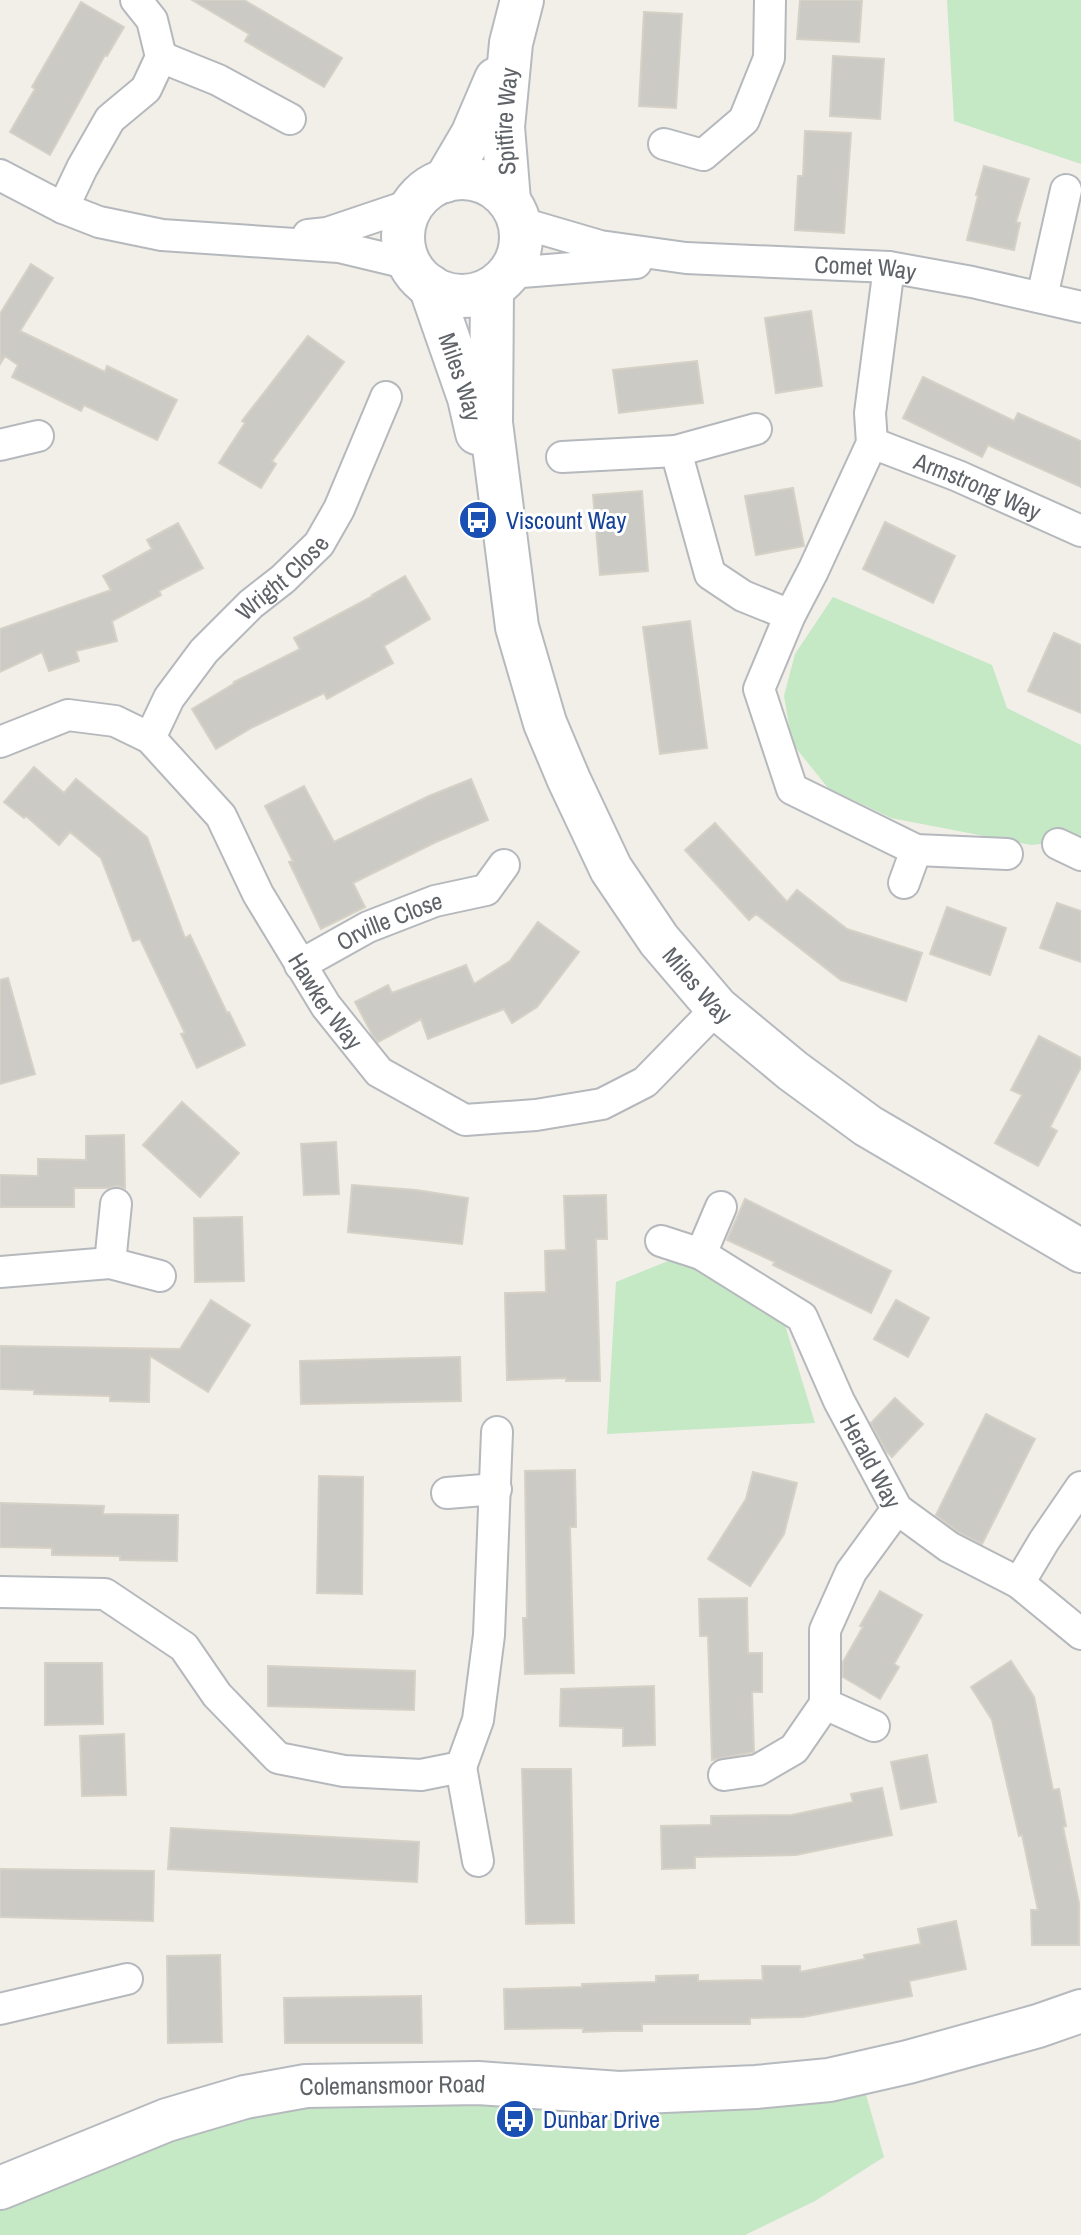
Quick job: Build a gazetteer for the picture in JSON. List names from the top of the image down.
{
  "streets": {
    "street": [
      "Spitfire Way",
      "Comet Way",
      "Miles Way",
      "Armstrong Way",
      "Wright Close",
      "Orville Close",
      "Hawker Way",
      "Herald Way",
      "Colemansmoor Road"
    ]
  },
  "crossings": [
    ["Spitfire Way", "Comet Way"],
    ["Spitfire Way", "Miles Way"],
    ["Comet Way", "Miles Way"],
    ["Miles Way", "Hawker Way"],
    ["Wright Close", "Hawker Way"],
    ["Orville Close", "Hawker Way"]
  ],
  "places": {
    "bus stop": ["Viscount Way", "Dunbar Drive"]
  }
}
